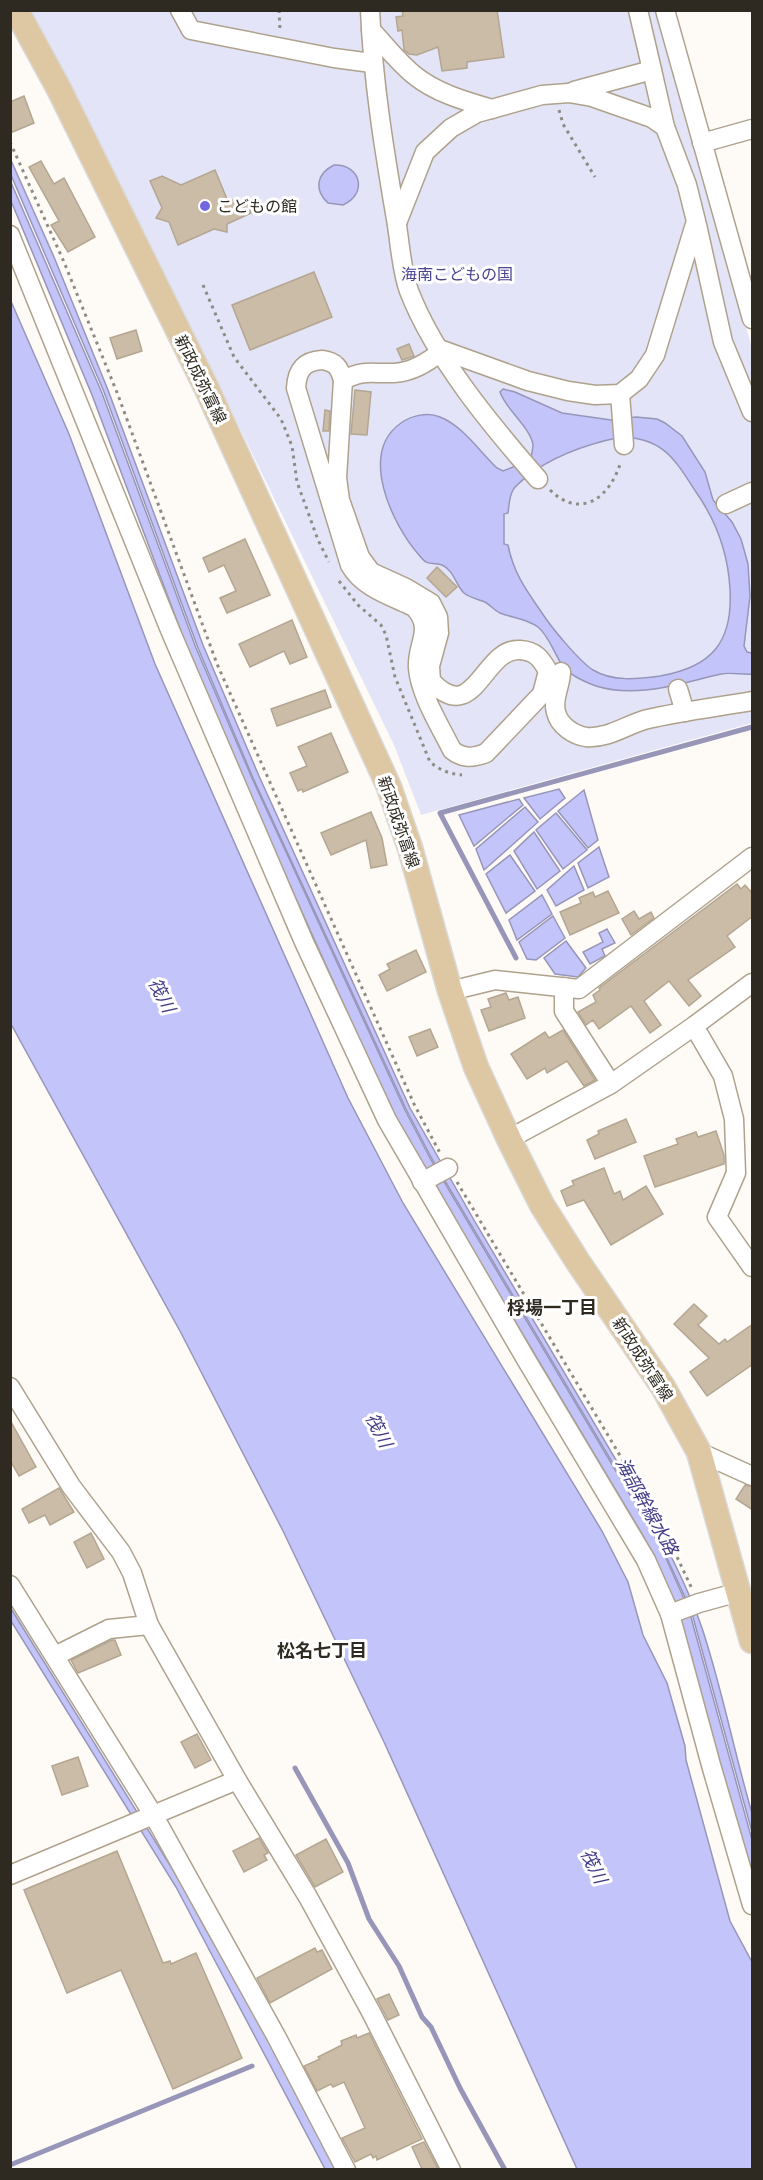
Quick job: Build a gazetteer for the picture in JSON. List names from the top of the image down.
{
  "streets": {
    "main road": ["新政成弥富線"]
  },
  "districts": ["桴場一丁目", "松名七丁目"],
  "water": ["筏川", "海部幹線水路"],
  "parks": ["海南こどもの国"],
  "places": ["こどもの館"]
}
